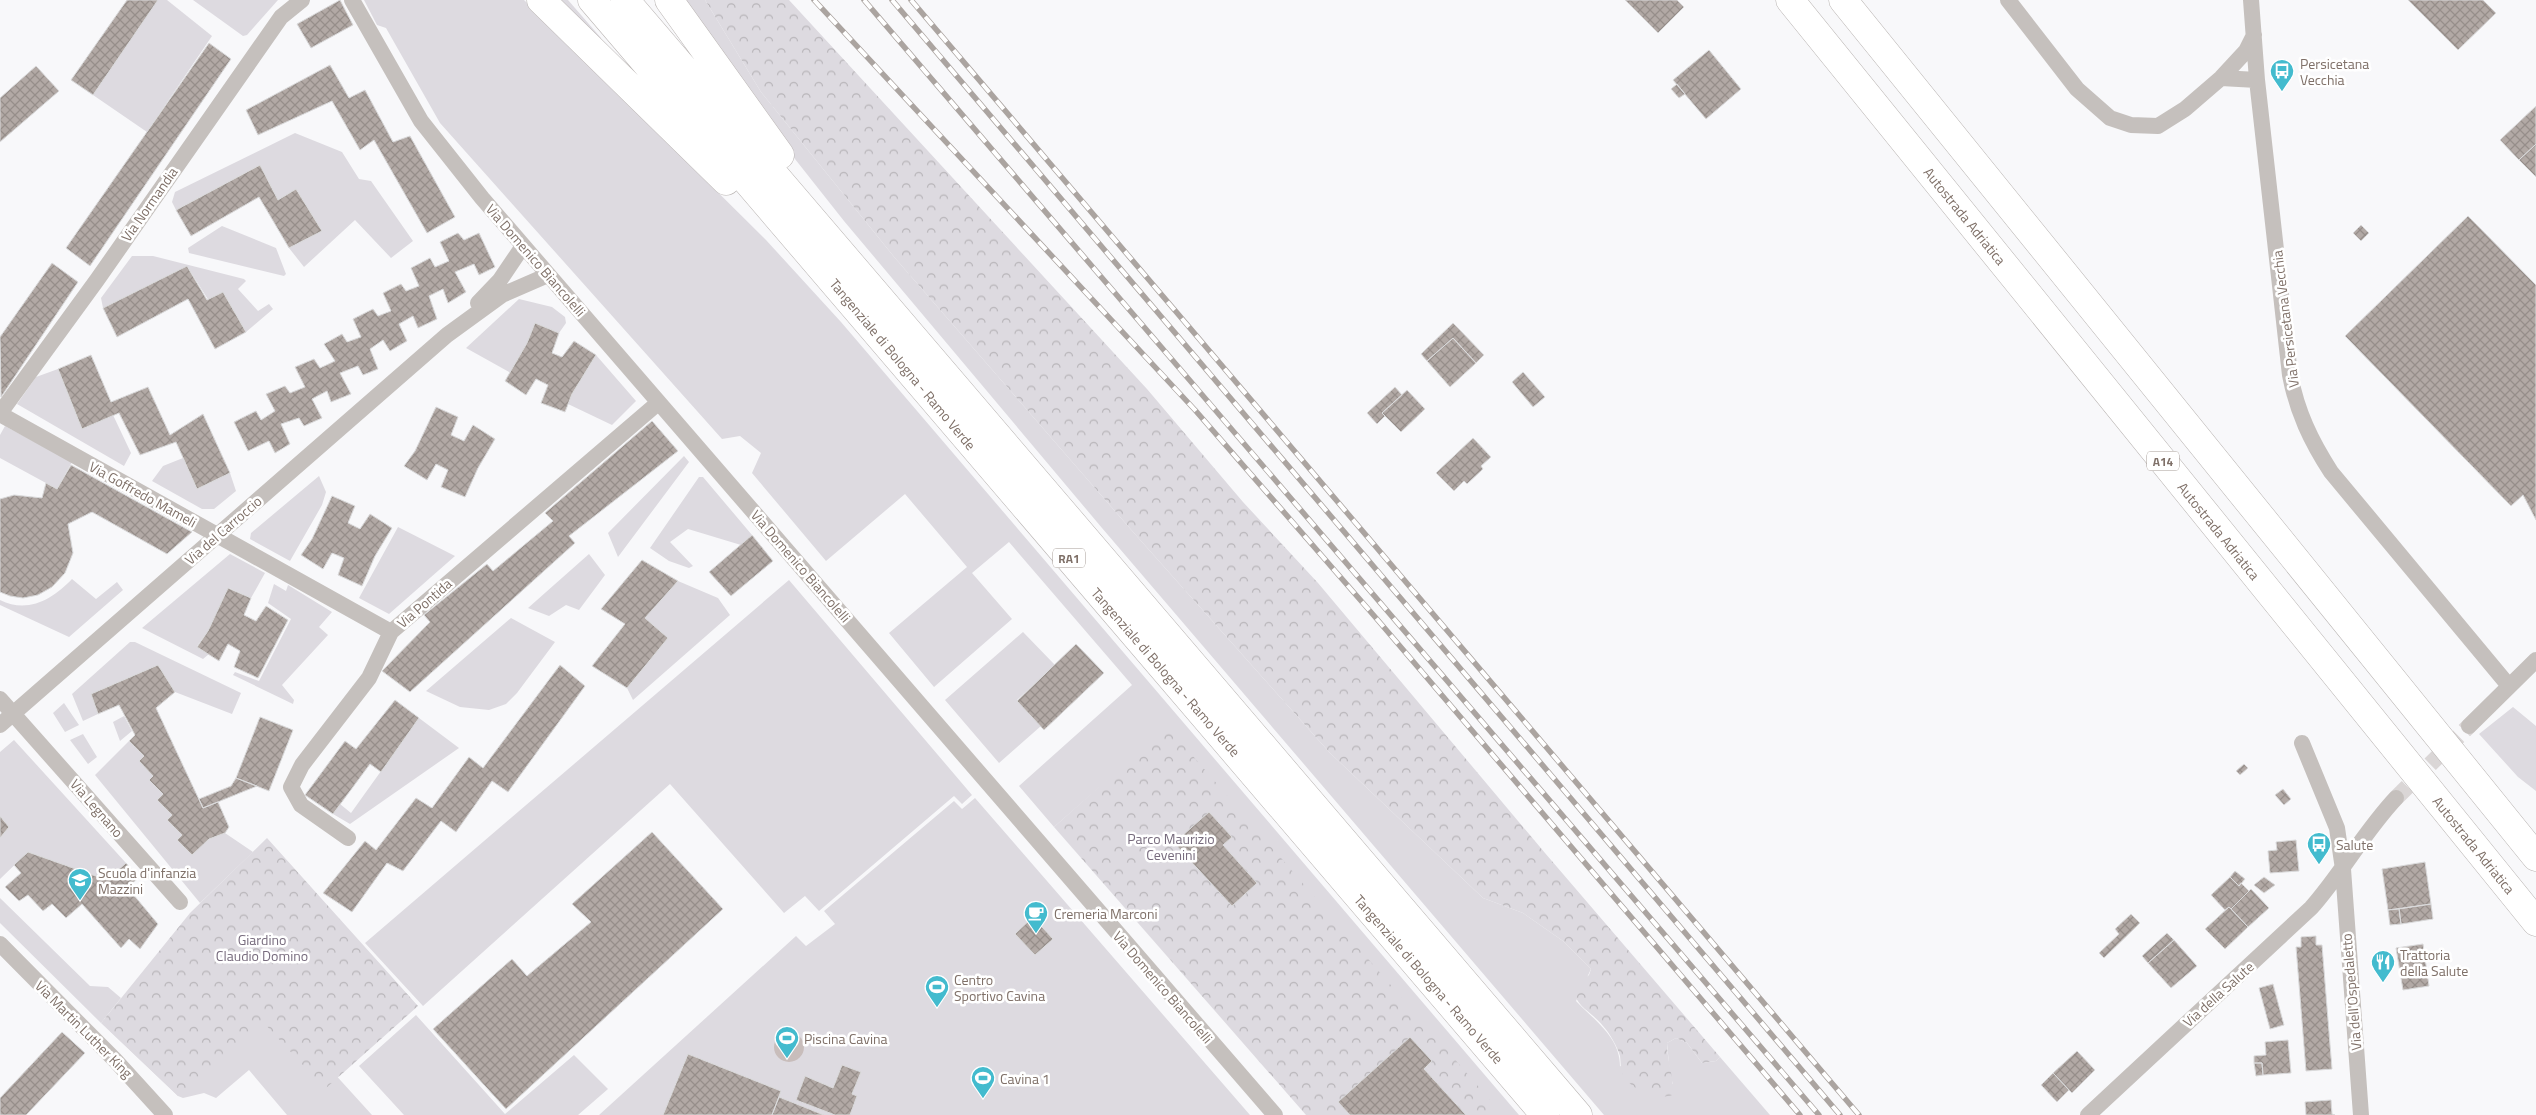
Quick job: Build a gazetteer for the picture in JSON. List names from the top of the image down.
{
  "streets": {
    "highway": [
      "Autostrada Adriatica",
      "Tangenziale di Bologna - Ramo Verde",
      "A14",
      "RA1"
    ],
    "street": [
      "Via Normandia",
      "Via Domenico Biancolelli",
      "Via Persicetana Vecchia",
      "Via Goffredo Mameli",
      "Via del Carroccio",
      "Via Pontida",
      "Via Legnano",
      "Via dell'Ospedaletto",
      "Via della Salute",
      "Via Martin Luther King"
    ]
  },
  "crossings": [
    ["Via Normandia", "Via Goffredo Mameli"],
    ["Via Domenico Biancolelli", "Via del Carroccio"],
    ["Via Domenico Biancolelli", "Via Pontida"],
    ["Via Goffredo Mameli", "Via del Carroccio"],
    ["Via Goffredo Mameli", "Via Pontida"],
    ["Via del Carroccio", "Via Legnano"],
    ["Via dell'Ospedaletto", "Via della Salute"]
  ],
  "parks": ["Parco Maurizio Cevenini", "Giardino Claudio Domino"],
  "places": {
    "bus stop": ["Persicetana Vecchia", "Salute"],
    "school or university": ["Scuola d'infanzia Mazzini"],
    "cafe": ["Cremeria Marconi"],
    "restaurant": ["Trattoria della Salute"],
    "sports": ["Centro Sportivo Cavina", "Piscina Cavina", "Cavina 1"]
  }
}
